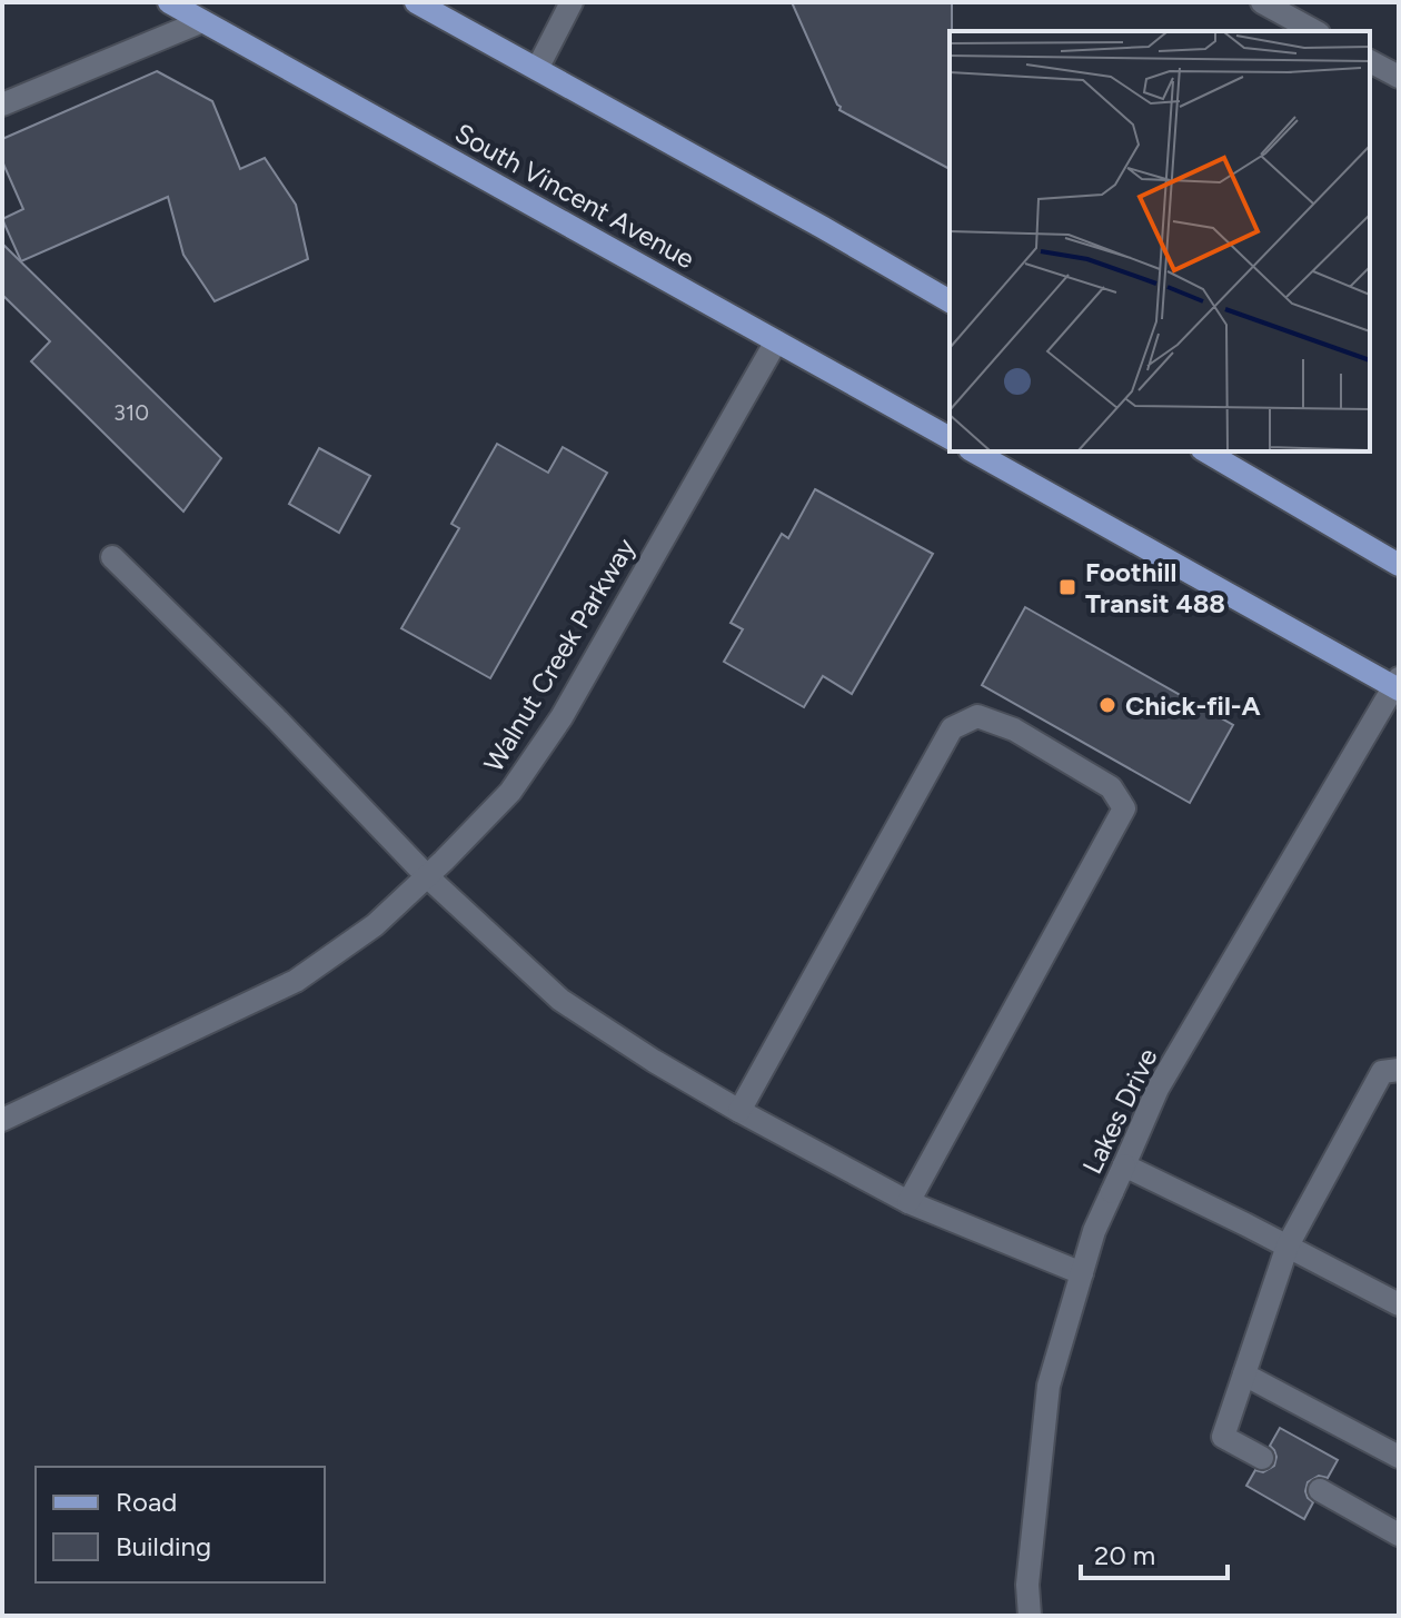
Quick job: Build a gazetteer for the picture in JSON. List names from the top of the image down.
{
  "streets": {
    "main road": ["South Vincent Avenue"],
    "street": ["Walnut Creek Parkway", "Lakes Drive"]
  },
  "crossings": [
    ["South Vincent Avenue", "Walnut Creek Parkway"]
  ],
  "places": {
    "transit": ["Foothill Transit 488"],
    "other": ["Chick-fil-A"]
  },
  "house_numbers": ["310"],
  "legend": ["Road", "Building"],
  "scale_bar": "20 m"
}
